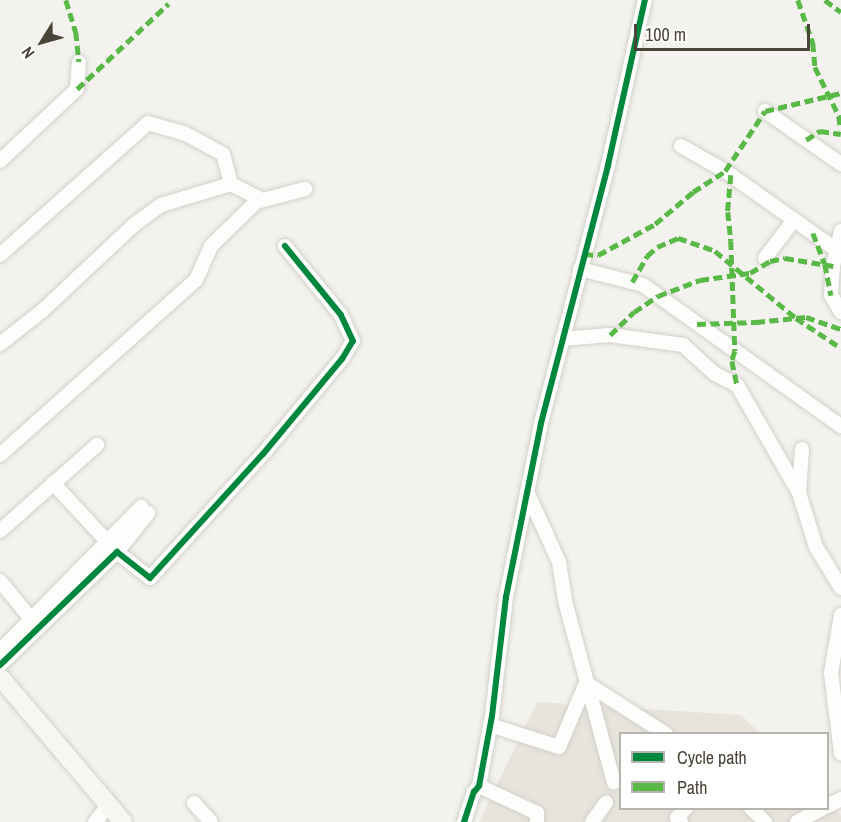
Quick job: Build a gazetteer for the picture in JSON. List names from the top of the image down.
{
  "legend": ["Cycle path", "Path"],
  "scale_bar": "100 m",
  "north": "bottom left"
}
